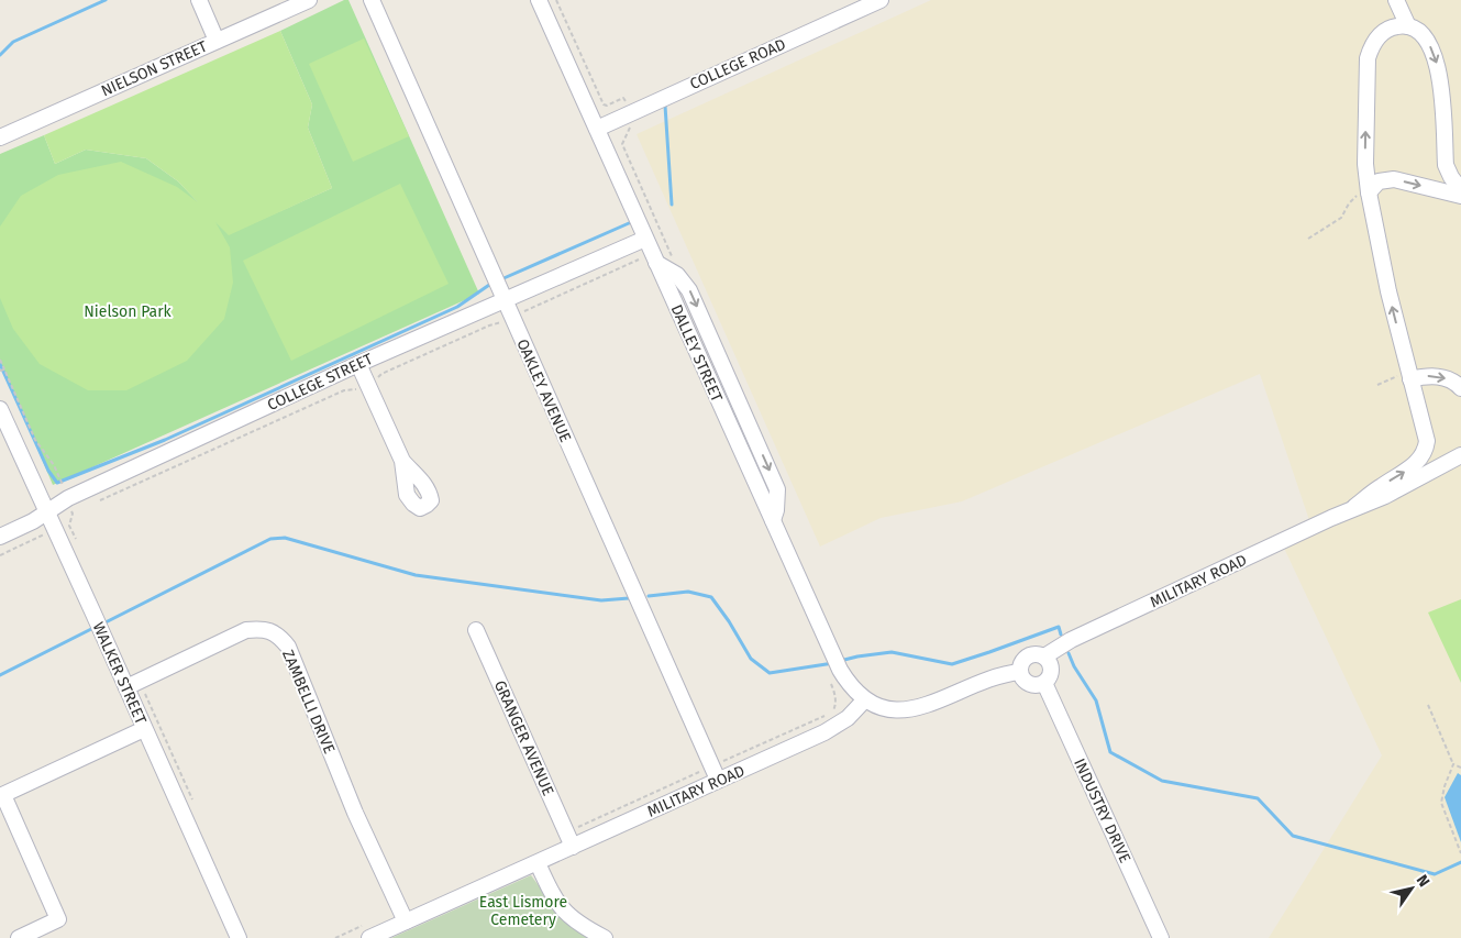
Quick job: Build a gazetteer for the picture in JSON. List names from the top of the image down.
{
  "streets": {
    "street": [
      "COLLEGE ROAD",
      "NIELSON STREET",
      "DALLEY STREET",
      "COLLEGE STREET",
      "OAKLEY AVENUE",
      "MILITARY ROAD",
      "WALKER STREET",
      "ZAMBELLI DRIVE",
      "GRANGER AVENUE",
      "INDUSTRY DRIVE"
    ]
  },
  "crossings": [
    ["COLLEGE ROAD", "DALLEY STREET"],
    ["DALLEY STREET", "COLLEGE STREET"],
    ["DALLEY STREET", "MILITARY ROAD"],
    ["COLLEGE STREET", "OAKLEY AVENUE"],
    ["COLLEGE STREET", "WALKER STREET"],
    ["OAKLEY AVENUE", "MILITARY ROAD"],
    ["MILITARY ROAD", "ZAMBELLI DRIVE"],
    ["MILITARY ROAD", "GRANGER AVENUE"],
    ["MILITARY ROAD", "INDUSTRY DRIVE"],
    ["WALKER STREET", "ZAMBELLI DRIVE"]
  ],
  "parks": ["Nielson Park", "East Lismore Cemetery"],
  "north": "top right"
}
